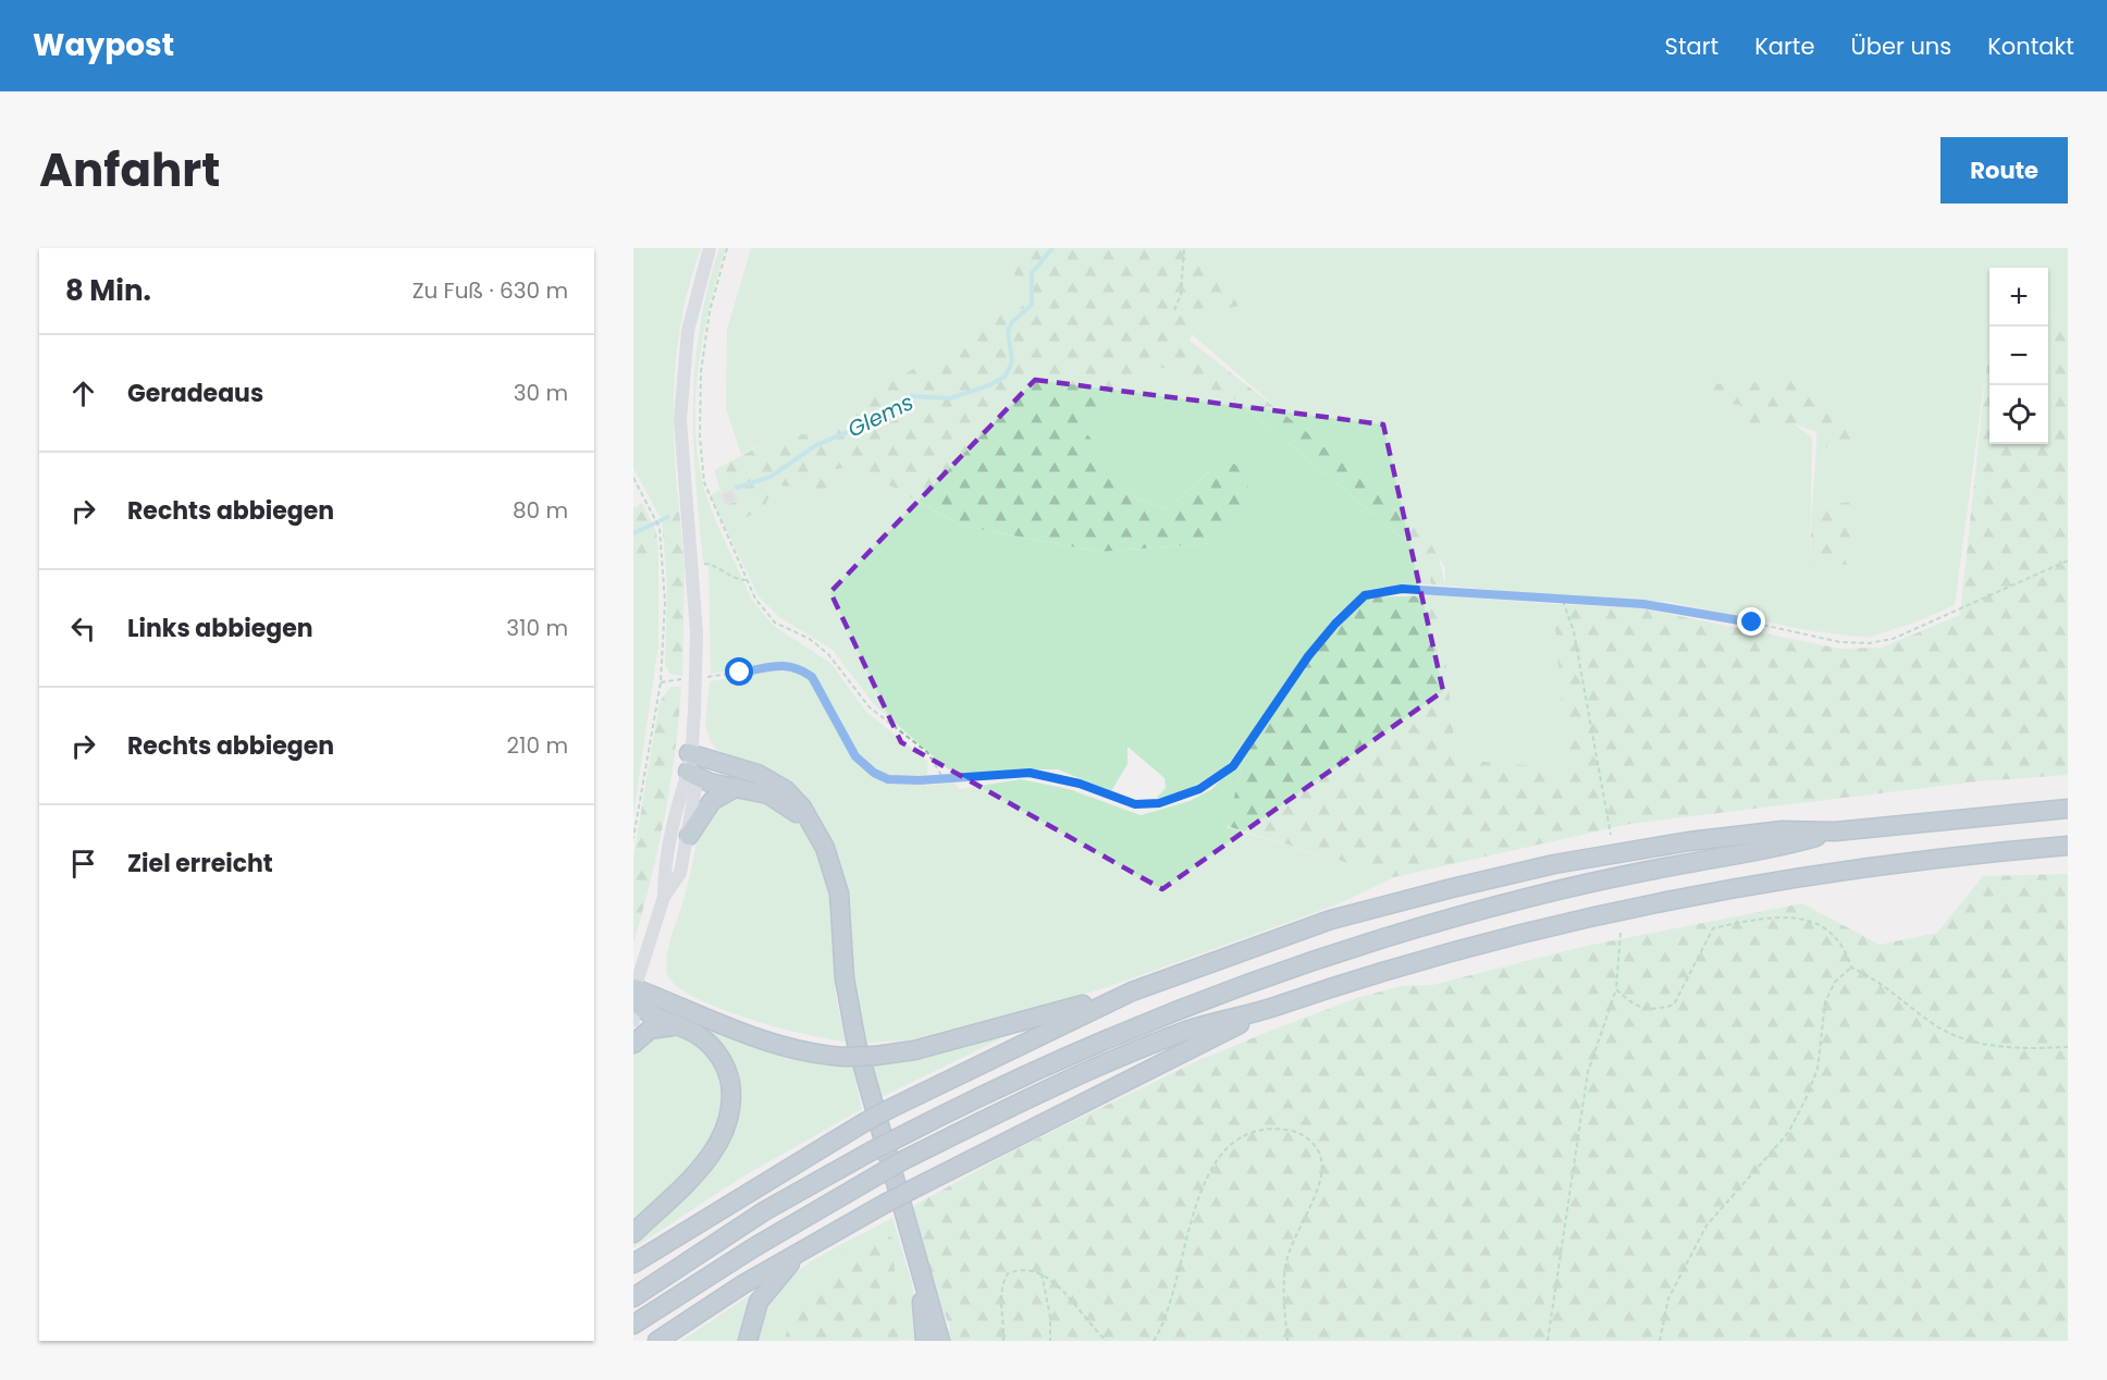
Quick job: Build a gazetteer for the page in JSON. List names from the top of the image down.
{
  "water": ["Glems"],
  "page": {
    "header": "Waypost",
    "nav": [
      "Start",
      "Karte",
      "Über uns",
      "Kontakt"
    ],
    "title": "Anfahrt",
    "buttons": "Route",
    "heading": ["8 Min.", "Zu Fuß · 630 m"],
    "map_buttons": ["+", "−"],
    "list": [
      ["Geradeaus", "30 m"],
      ["Rechts abbiegen", "80 m"],
      ["Links abbiegen", "310 m"],
      ["Rechts abbiegen", "210 m"],
      "Ziel erreicht"
    ]
  }
}
